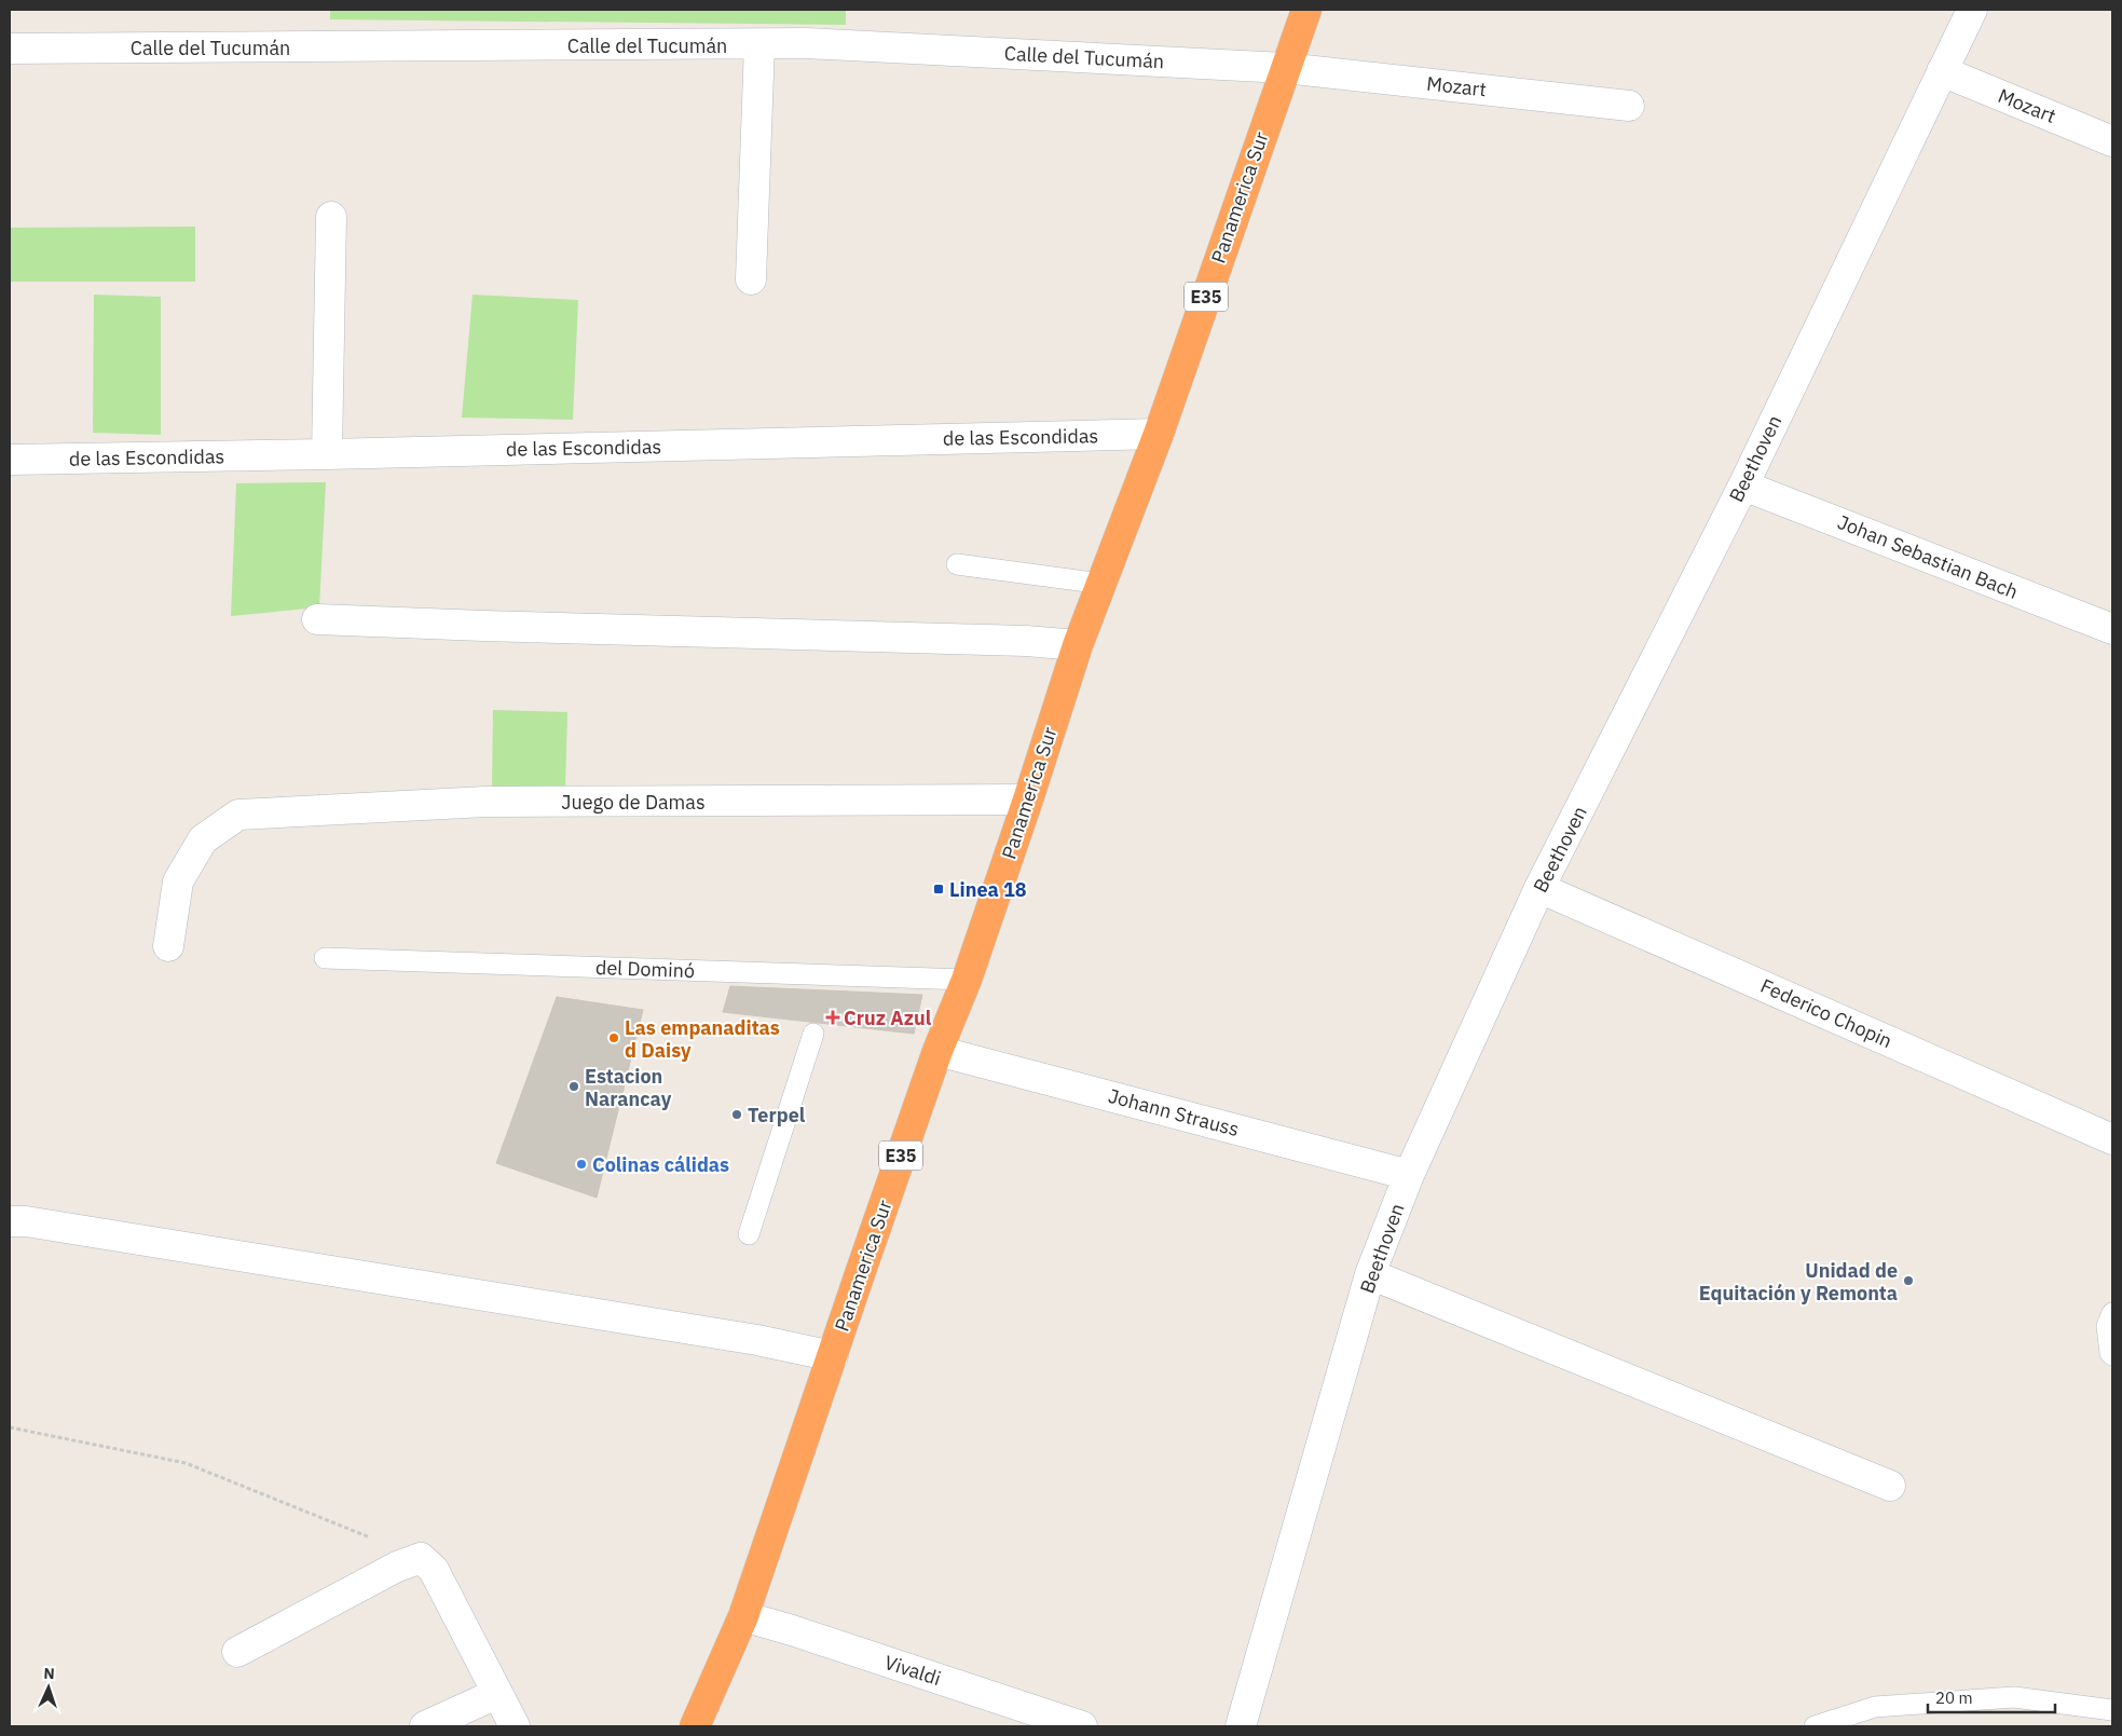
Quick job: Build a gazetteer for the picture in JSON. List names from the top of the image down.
{
  "streets": {
    "highway": ["Panamerica Sur", "E35"],
    "street": [
      "Calle del Tucumán",
      "Mozart",
      "de las Escondidas",
      "Beethoven",
      "Johan Sebastian Bach",
      "Juego de Damas",
      "Federico Chopin",
      "Johann Strauss",
      "Vivaldi"
    ],
    "lane": ["del Dominó"]
  },
  "crossings": [
    ["Calle del Tucumán", "Mozart"],
    ["Calle del Tucumán", "Panamerica Sur"],
    ["Mozart", "Panamerica Sur"],
    ["Mozart", "Beethoven"],
    ["Panamerica Sur", "de las Escondidas"],
    ["Panamerica Sur", "Juego de Damas"],
    ["Panamerica Sur", "del Dominó"],
    ["Panamerica Sur", "Johann Strauss"],
    ["Panamerica Sur", "Vivaldi"],
    ["Beethoven", "Johan Sebastian Bach"],
    ["Beethoven", "Federico Chopin"],
    ["Beethoven", "Johann Strauss"]
  ],
  "places": {
    "transit": ["Linea 18"],
    "health": ["Cruz Azul"],
    "other": [
      "Las empanaditas d Daisy",
      "Estacion Narancay",
      "Terpel",
      "Colinas cálidas",
      "Unidad de Equitación y Remonta"
    ]
  },
  "scale_bar": "20 m",
  "north": "top"
}
